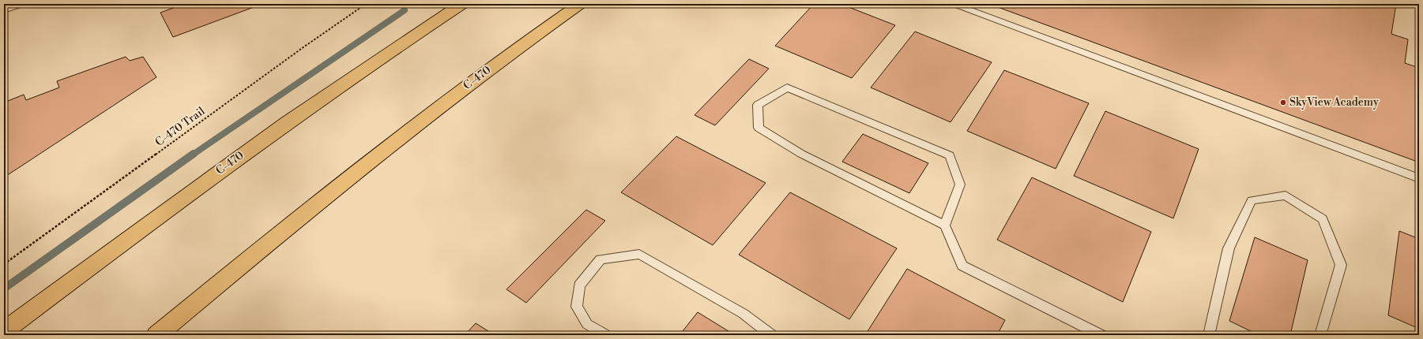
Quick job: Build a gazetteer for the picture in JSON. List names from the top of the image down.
{
  "streets": {
    "highway": ["C-470"],
    "path": ["C-470 Trail"]
  },
  "places": ["SkyView Academy"]
}
